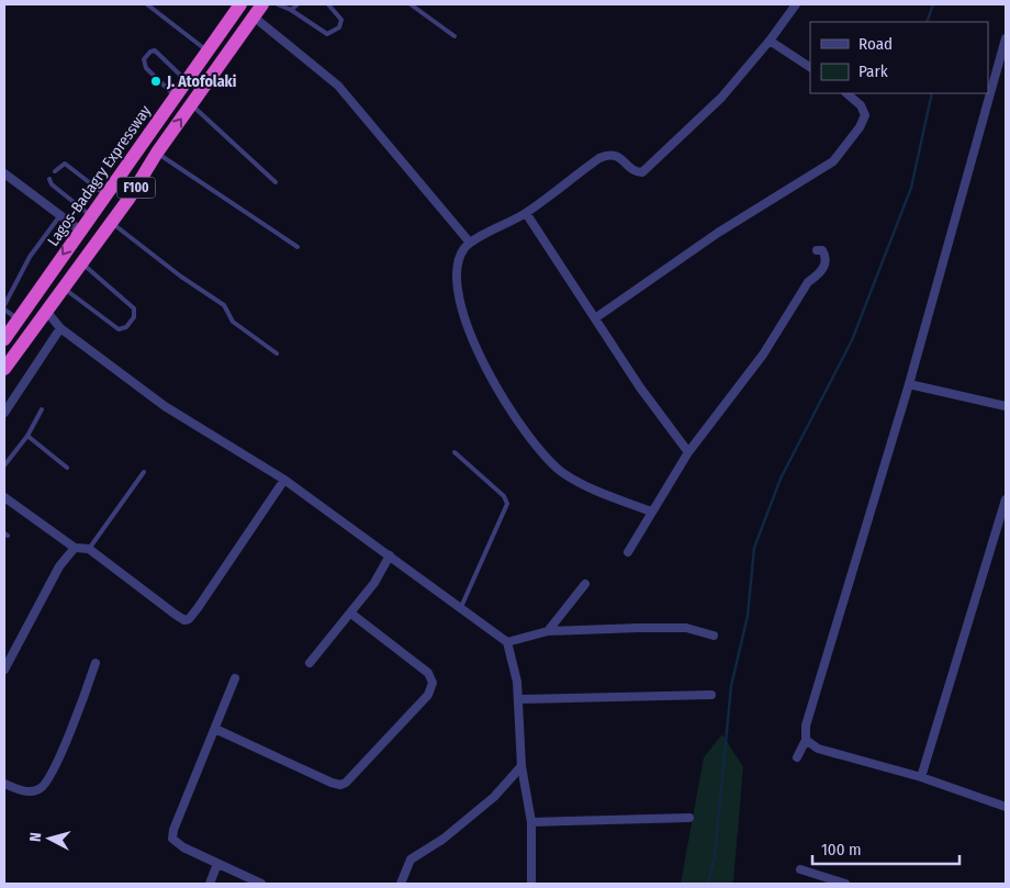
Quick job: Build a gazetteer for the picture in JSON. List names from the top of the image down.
{
  "streets": {
    "highway": ["Lagos-Badagry Expressway", "F100"]
  },
  "places": ["J. Atofolaki"],
  "legend": ["Road", "Park"],
  "scale_bar": "100 m",
  "north": "left"
}
